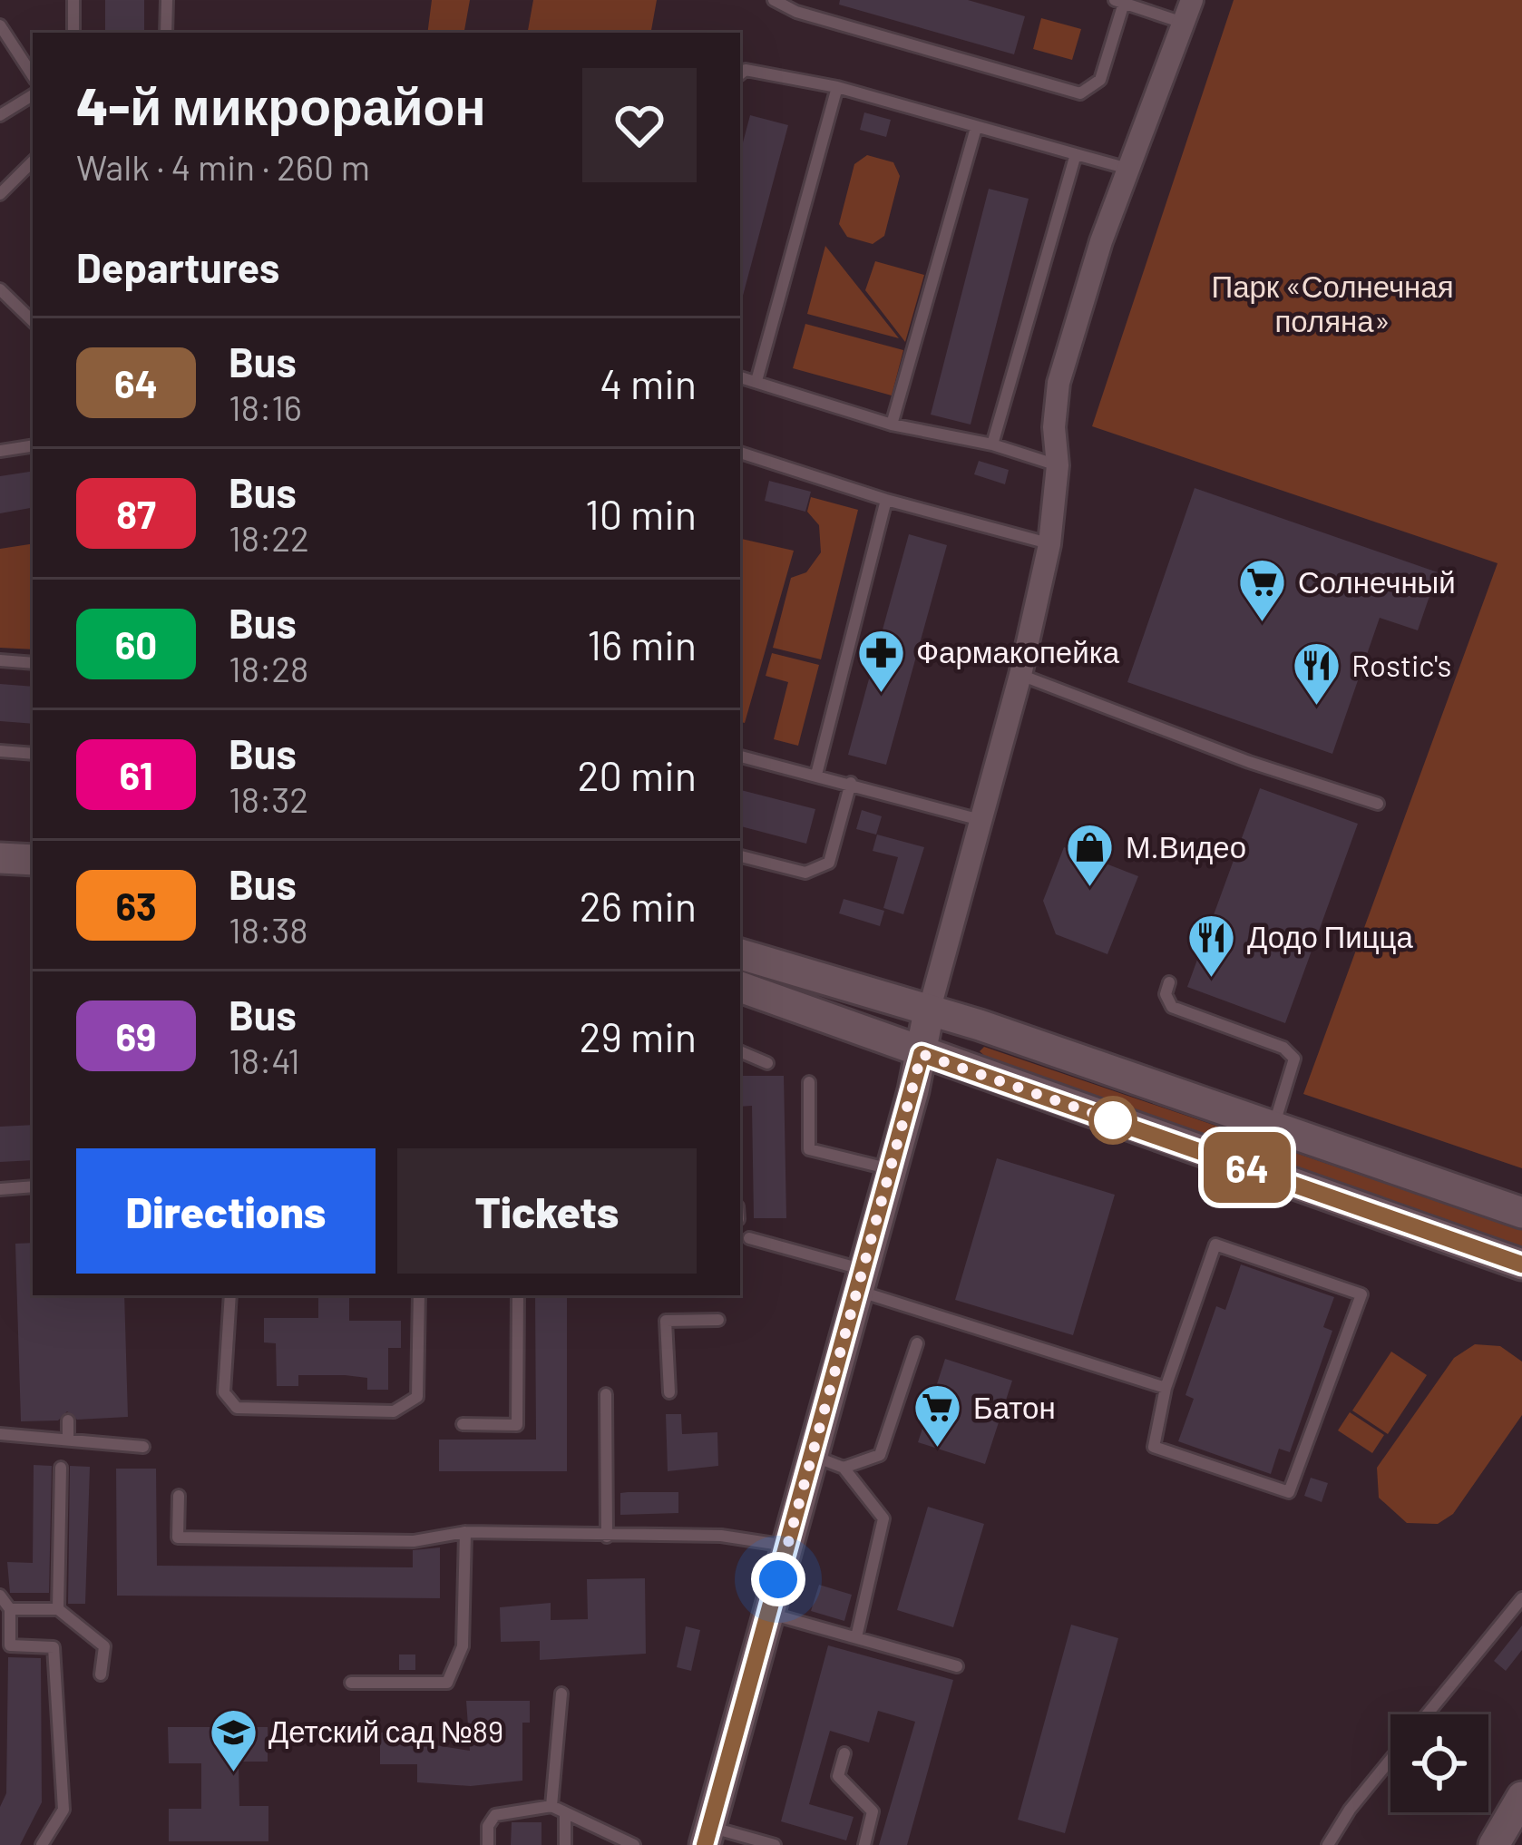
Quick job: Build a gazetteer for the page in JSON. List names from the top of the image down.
{
  "parks": ["Парк «Солнечная поляна»"],
  "places": {
    "supermarket": ["Солнечный", "Батон"],
    "pharmacy": ["Фармакопейка"],
    "restaurant": ["Rostic's", "Додо Пицца"],
    "shop": ["М.Видео"],
    "school or university": ["Детский сад №89"]
  },
  "lines": ["bus line 64"],
  "page": {
    "on_map": "64",
    "heading": [
      ["4-й микрорайон", "Walk · 4 min · 260 m"],
      "Departures"
    ],
    "list": [
      {
        "mark": "64",
        "name": "Bus",
        "note": "18:16",
        "value": "4 min"
      },
      {
        "mark": "87",
        "name": "Bus",
        "note": "18:22",
        "value": "10 min"
      },
      {
        "mark": "60",
        "name": "Bus",
        "note": "18:28",
        "value": "16 min"
      },
      {
        "mark": "61",
        "name": "Bus",
        "note": "18:32",
        "value": "20 min"
      },
      {
        "mark": "63",
        "name": "Bus",
        "note": "18:38",
        "value": "26 min"
      },
      {
        "mark": "69",
        "name": "Bus",
        "note": "18:41",
        "value": "29 min"
      }
    ],
    "buttons": ["Directions", "Tickets"]
  }
}
